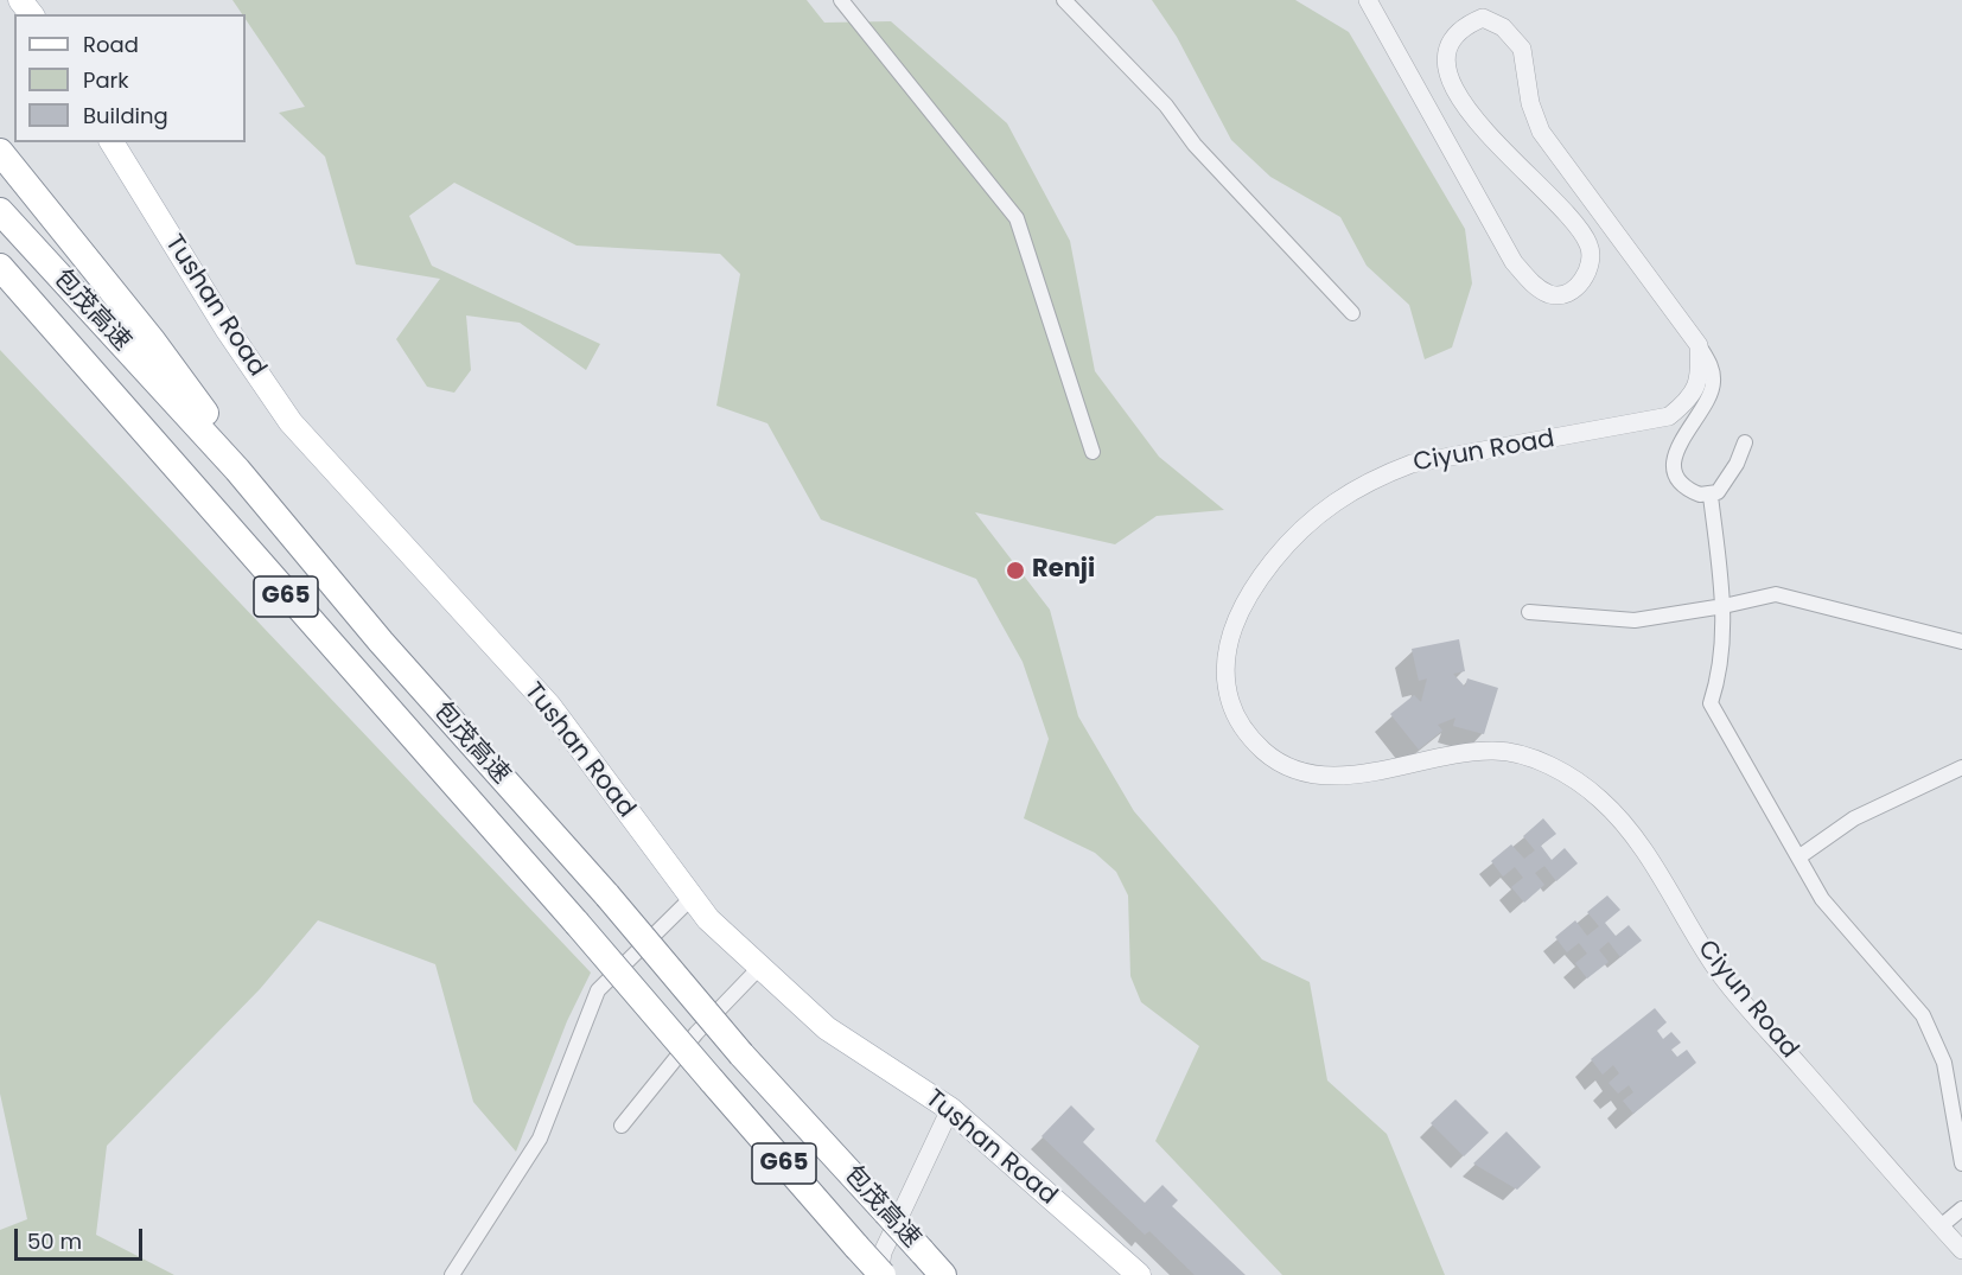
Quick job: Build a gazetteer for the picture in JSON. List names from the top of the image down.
{
  "streets": {
    "highway": ["包茂高速", "G65"],
    "main road": ["Tushan Road"],
    "street": ["Ciyun Road"]
  },
  "places": ["Renji"],
  "legend": ["Road", "Park", "Building"],
  "scale_bar": "50 m"
}
